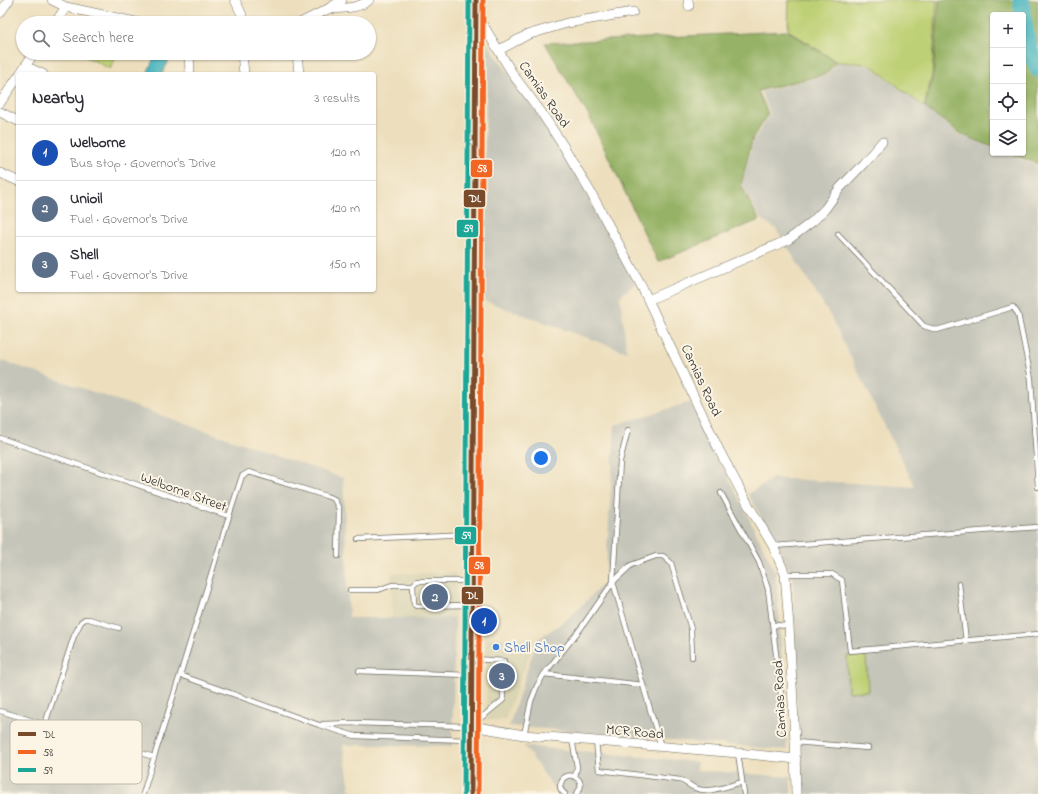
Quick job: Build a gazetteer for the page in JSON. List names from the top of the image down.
{
  "streets": {
    "street": ["Camias Road", "MCR Road"],
    "lane": ["Welborne Street"]
  },
  "crossings": [
    ["Camias Road", "MCR Road"]
  ],
  "places": ["Shell Shop"],
  "lines": ["transit line DL", "transit line 58", "transit line 59"],
  "legend": ["DL", "58", "59"],
  "page": {
    "map_buttons": ["+", "−"],
    "search": "Search here",
    "heading": ["Nearby", "3 results"],
    "list": [
      {
        "mark": "1",
        "name": "Welborne",
        "note": "Bus stop · Governor's Drive",
        "value": "120 m"
      },
      {
        "mark": "2",
        "name": "Unioil",
        "note": "Fuel · Governor's Drive",
        "value": "120 m"
      },
      {
        "mark": "3",
        "name": "Shell",
        "note": "Fuel · Governor's Drive",
        "value": "150 m"
      }
    ],
    "pins": ["2", "1", "3"]
  }
}
